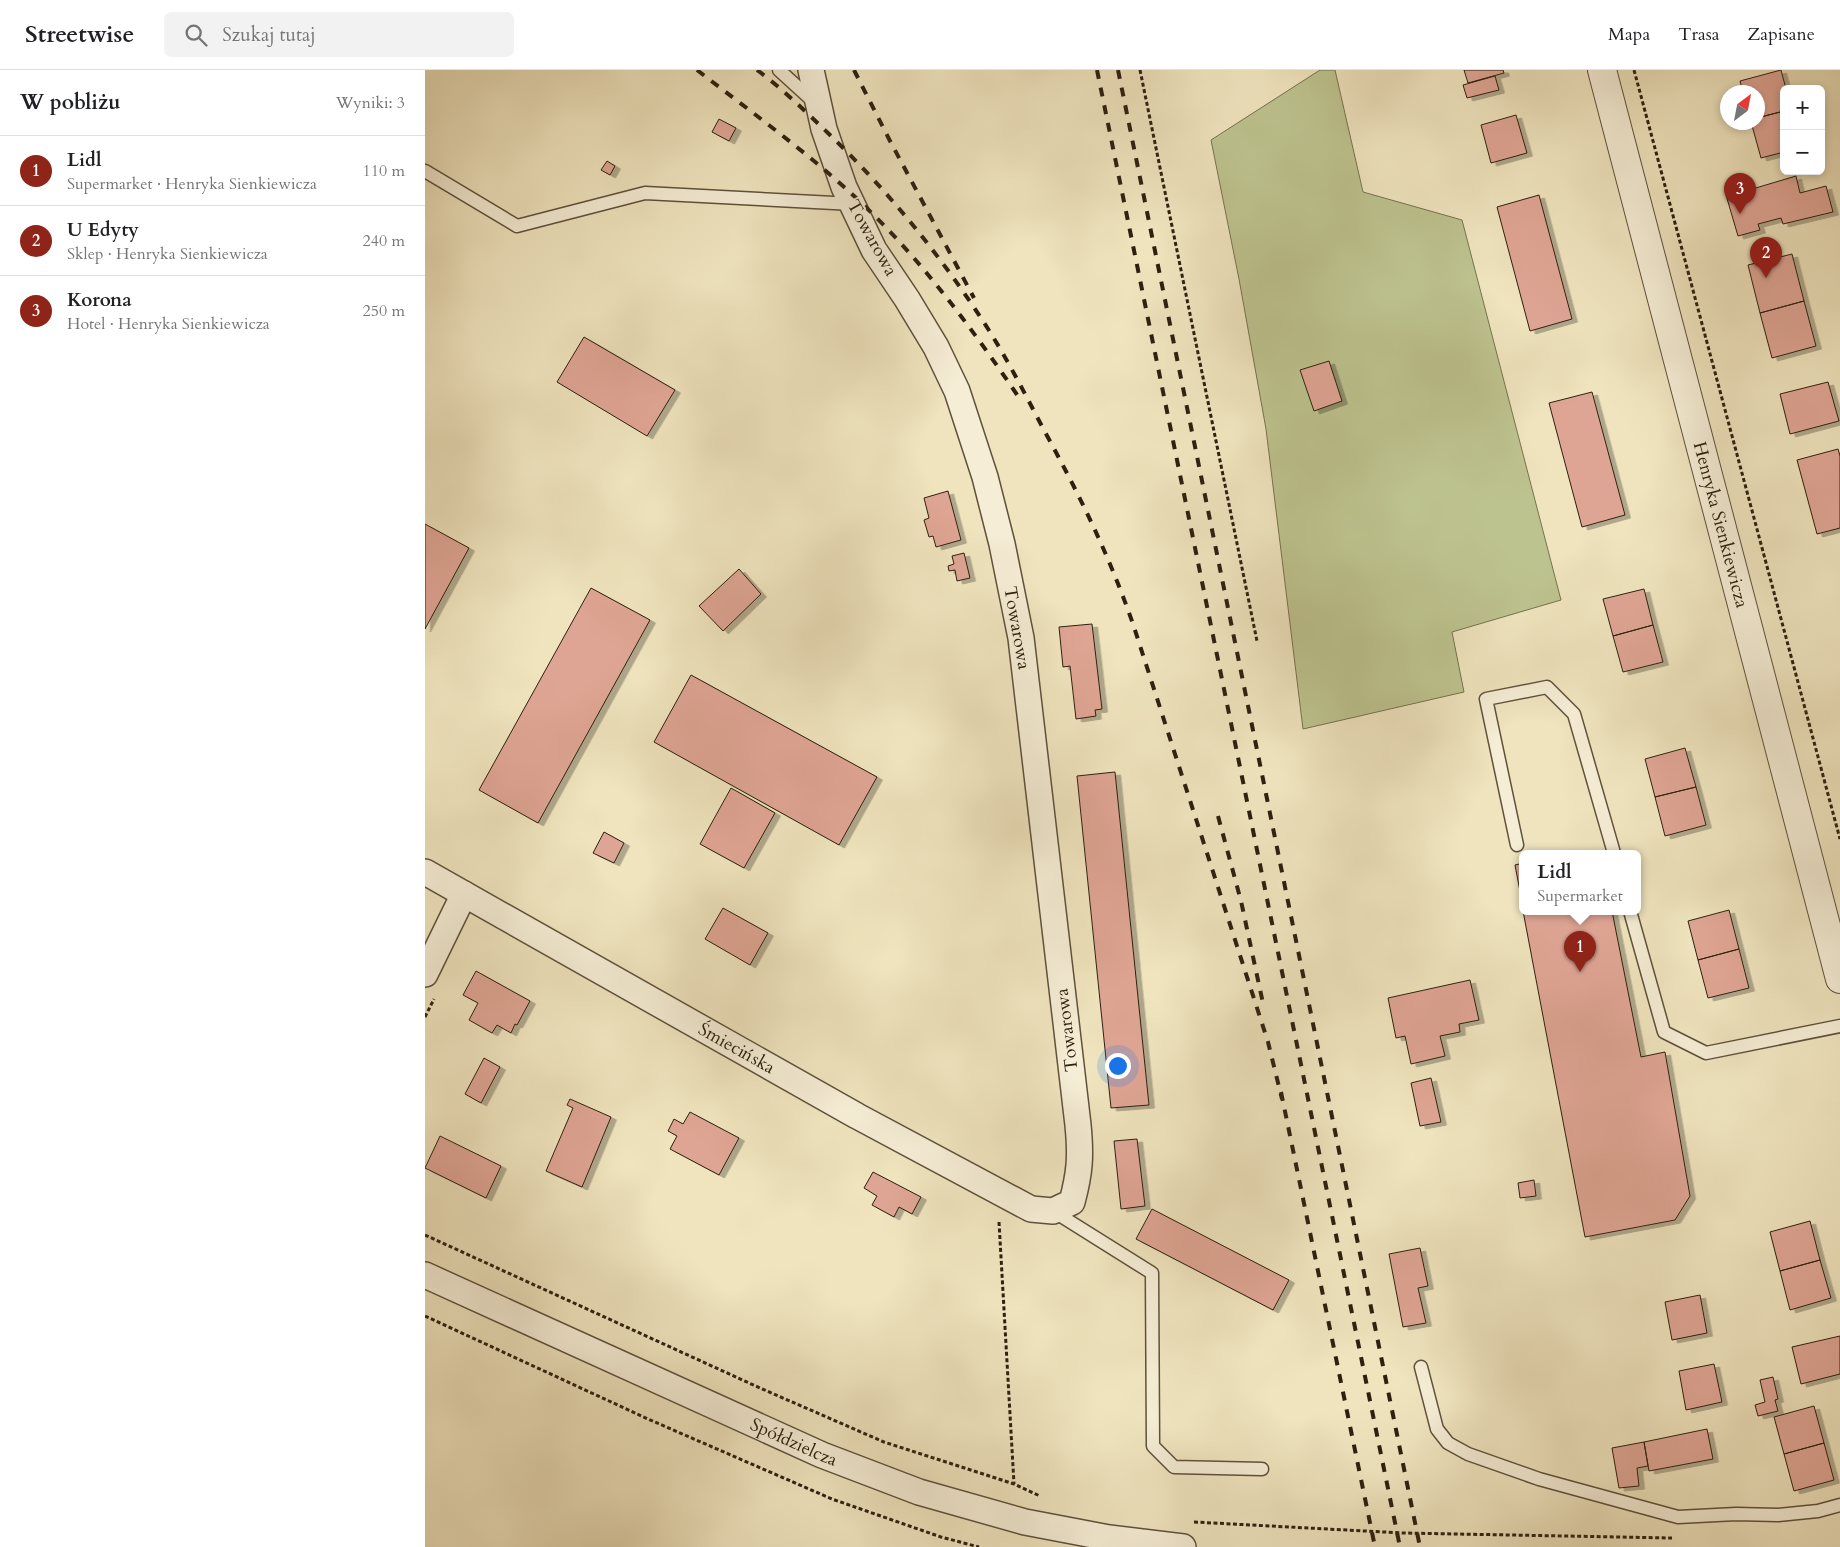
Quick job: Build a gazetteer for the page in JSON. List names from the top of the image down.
{
  "streets": {
    "street": [
      "Towarowa",
      "Henryka Sienkiewicza",
      "Śmiecińska",
      "Spółdzielcza"
    ]
  },
  "crossings": [
    ["Towarowa", "Śmiecińska"]
  ],
  "north": "top right",
  "page": {
    "header": "Streetwise",
    "search": "Szukaj tutaj",
    "nav": ["Mapa", "Trasa", "Zapisane"],
    "heading": ["W pobliżu", "Wyniki: 3"],
    "map_buttons": ["+", "−"],
    "list": [
      {
        "mark": "1",
        "name": "Lidl",
        "note": "Supermarket · Henryka Sienkiewicza",
        "value": "110 m"
      },
      {
        "mark": "2",
        "name": "U Edyty",
        "note": "Sklep · Henryka Sienkiewicza",
        "value": "240 m"
      },
      {
        "mark": "3",
        "name": "Korona",
        "note": "Hotel · Henryka Sienkiewicza",
        "value": "250 m"
      }
    ],
    "pins": ["3", "2", "1"],
    "popup": ["Lidl", "Supermarket"]
  }
}
